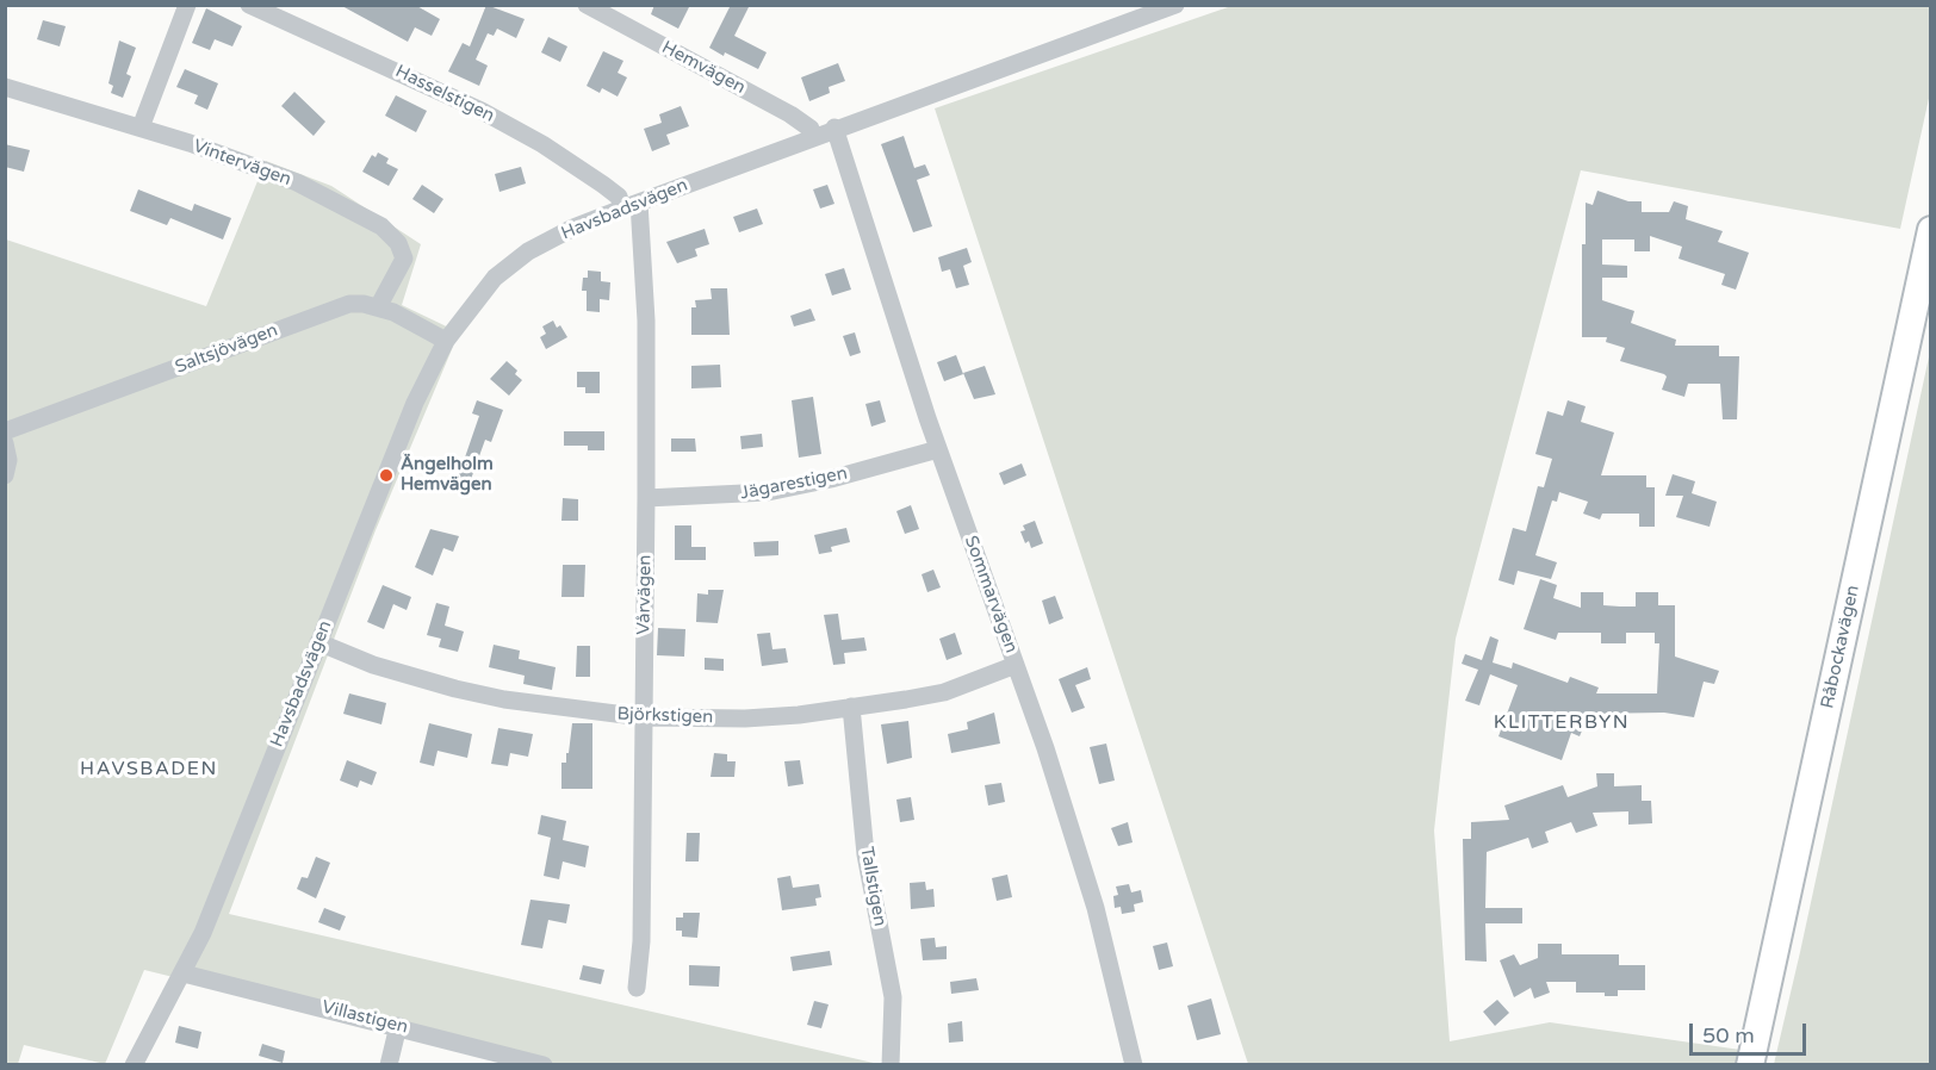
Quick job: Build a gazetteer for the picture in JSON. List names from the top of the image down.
{
  "streets": {
    "street": [
      "Hemvägen",
      "Hasselstigen",
      "Vintervägen",
      "Havsbadsvägen",
      "Saltsjövägen",
      "Jägarestigen",
      "Vårvägen",
      "Sommarvägen",
      "Råbockavägen",
      "Björkstigen",
      "Tallstigen",
      "Villastigen"
    ]
  },
  "crossings": [
    ["Hemvägen", "Havsbadsvägen"],
    ["Hasselstigen", "Havsbadsvägen"],
    ["Hasselstigen", "Vårvägen"],
    ["Vintervägen", "Saltsjövägen"],
    ["Havsbadsvägen", "Saltsjövägen"],
    ["Havsbadsvägen", "Vårvägen"],
    ["Havsbadsvägen", "Sommarvägen"],
    ["Havsbadsvägen", "Björkstigen"],
    ["Havsbadsvägen", "Villastigen"],
    ["Jägarestigen", "Vårvägen"],
    ["Jägarestigen", "Sommarvägen"],
    ["Vårvägen", "Björkstigen"],
    ["Sommarvägen", "Björkstigen"],
    ["Björkstigen", "Tallstigen"]
  ],
  "districts": ["KLITTERBYN", "HAVSBADEN"],
  "places": ["Ängelholm Hemvägen"],
  "scale_bar": "50 m"
}
